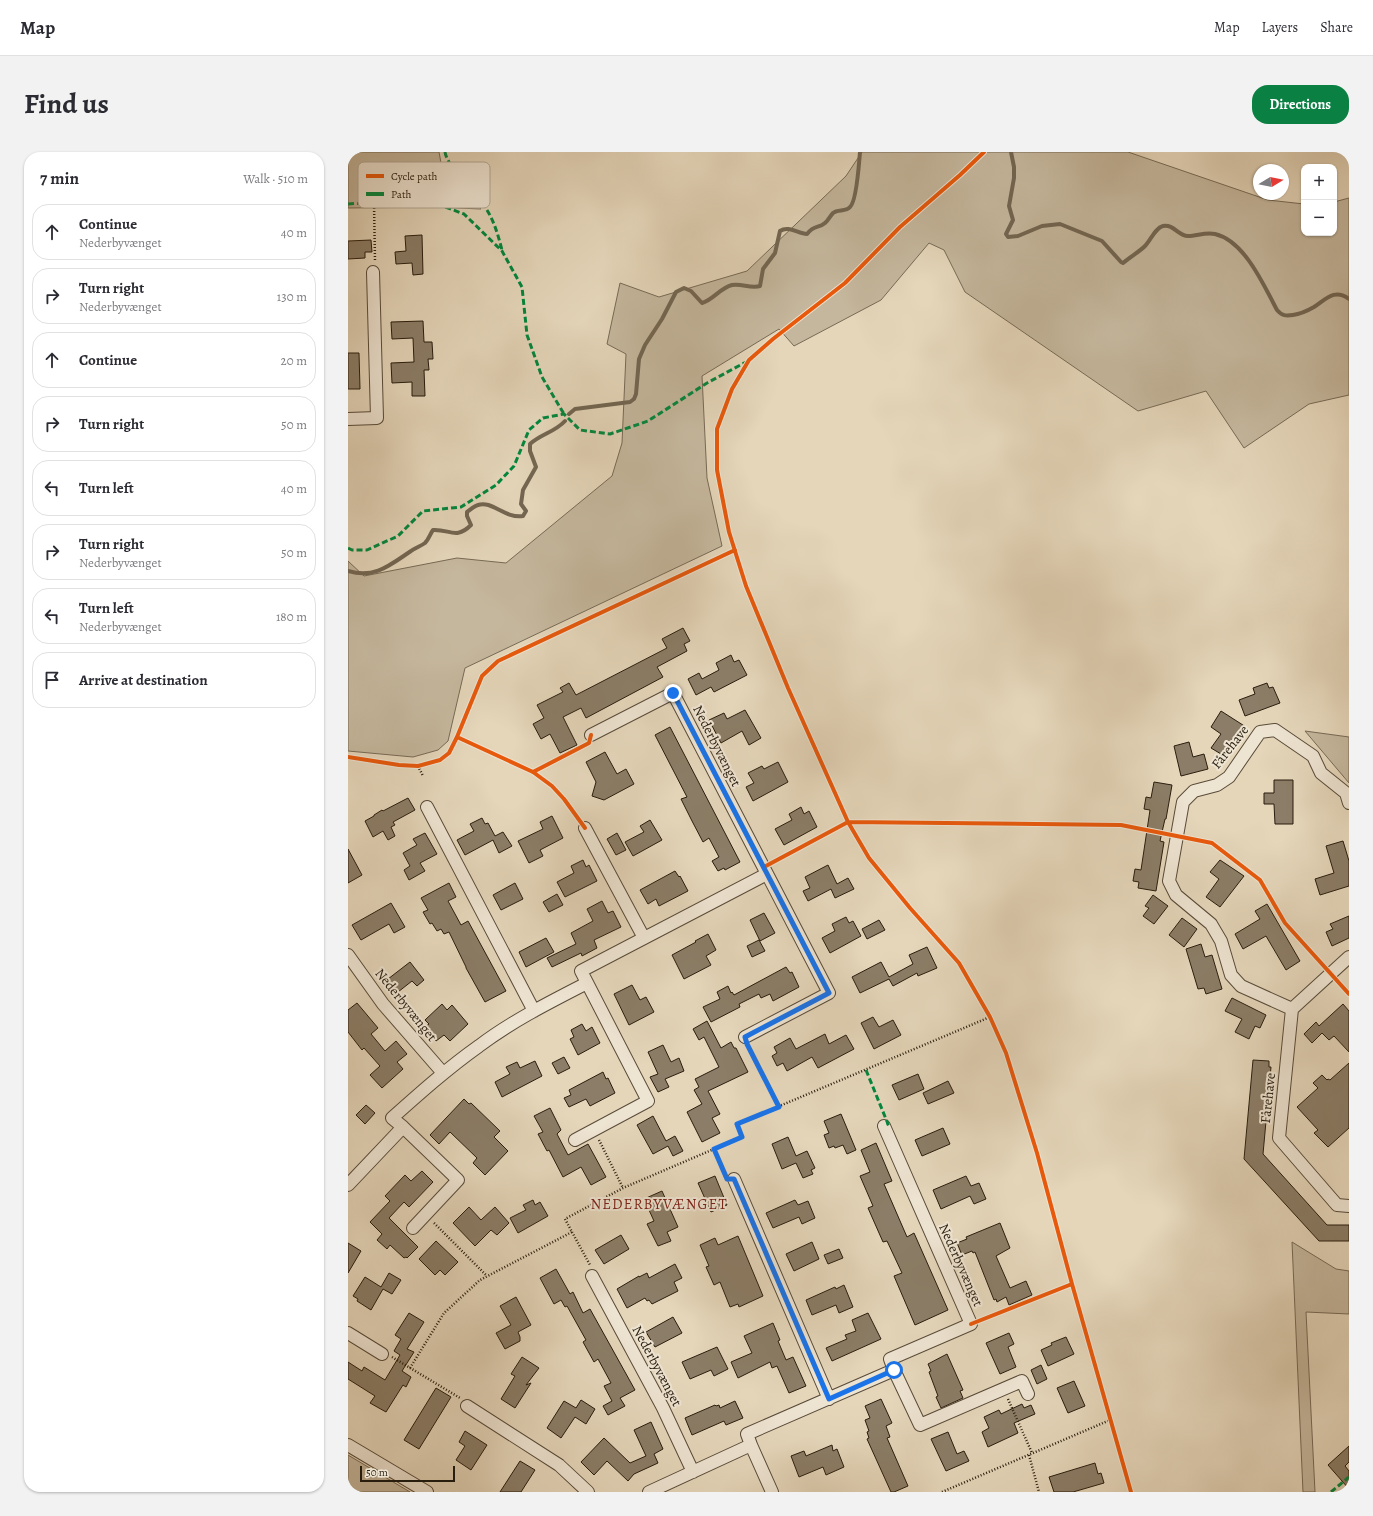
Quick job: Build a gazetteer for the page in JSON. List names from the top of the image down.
{
  "streets": {
    "street": ["Nederbyvænget", "Fårehave"]
  },
  "districts": ["NEDERBYVÆNGET"],
  "legend": ["Cycle path", "Path"],
  "scale_bar": "50 m",
  "north": "right",
  "page": {
    "header": "Map",
    "nav": ["Map", "Layers", "Share"],
    "title": "Find us",
    "buttons": "Directions",
    "heading": ["7 min", "Walk · 510 m"],
    "map_buttons": ["+", "−"],
    "list": [
      ["Continue", "Nederbyvænget", "40 m"],
      ["Turn right", "Nederbyvænget", "130 m"],
      ["Continue", "20 m"],
      ["Turn right", "50 m"],
      ["Turn left", "40 m"],
      ["Turn right", "Nederbyvænget", "50 m"],
      ["Turn left", "Nederbyvænget", "180 m"],
      "Arrive at destination"
    ],
    "scale": "50 m"
  }
}
